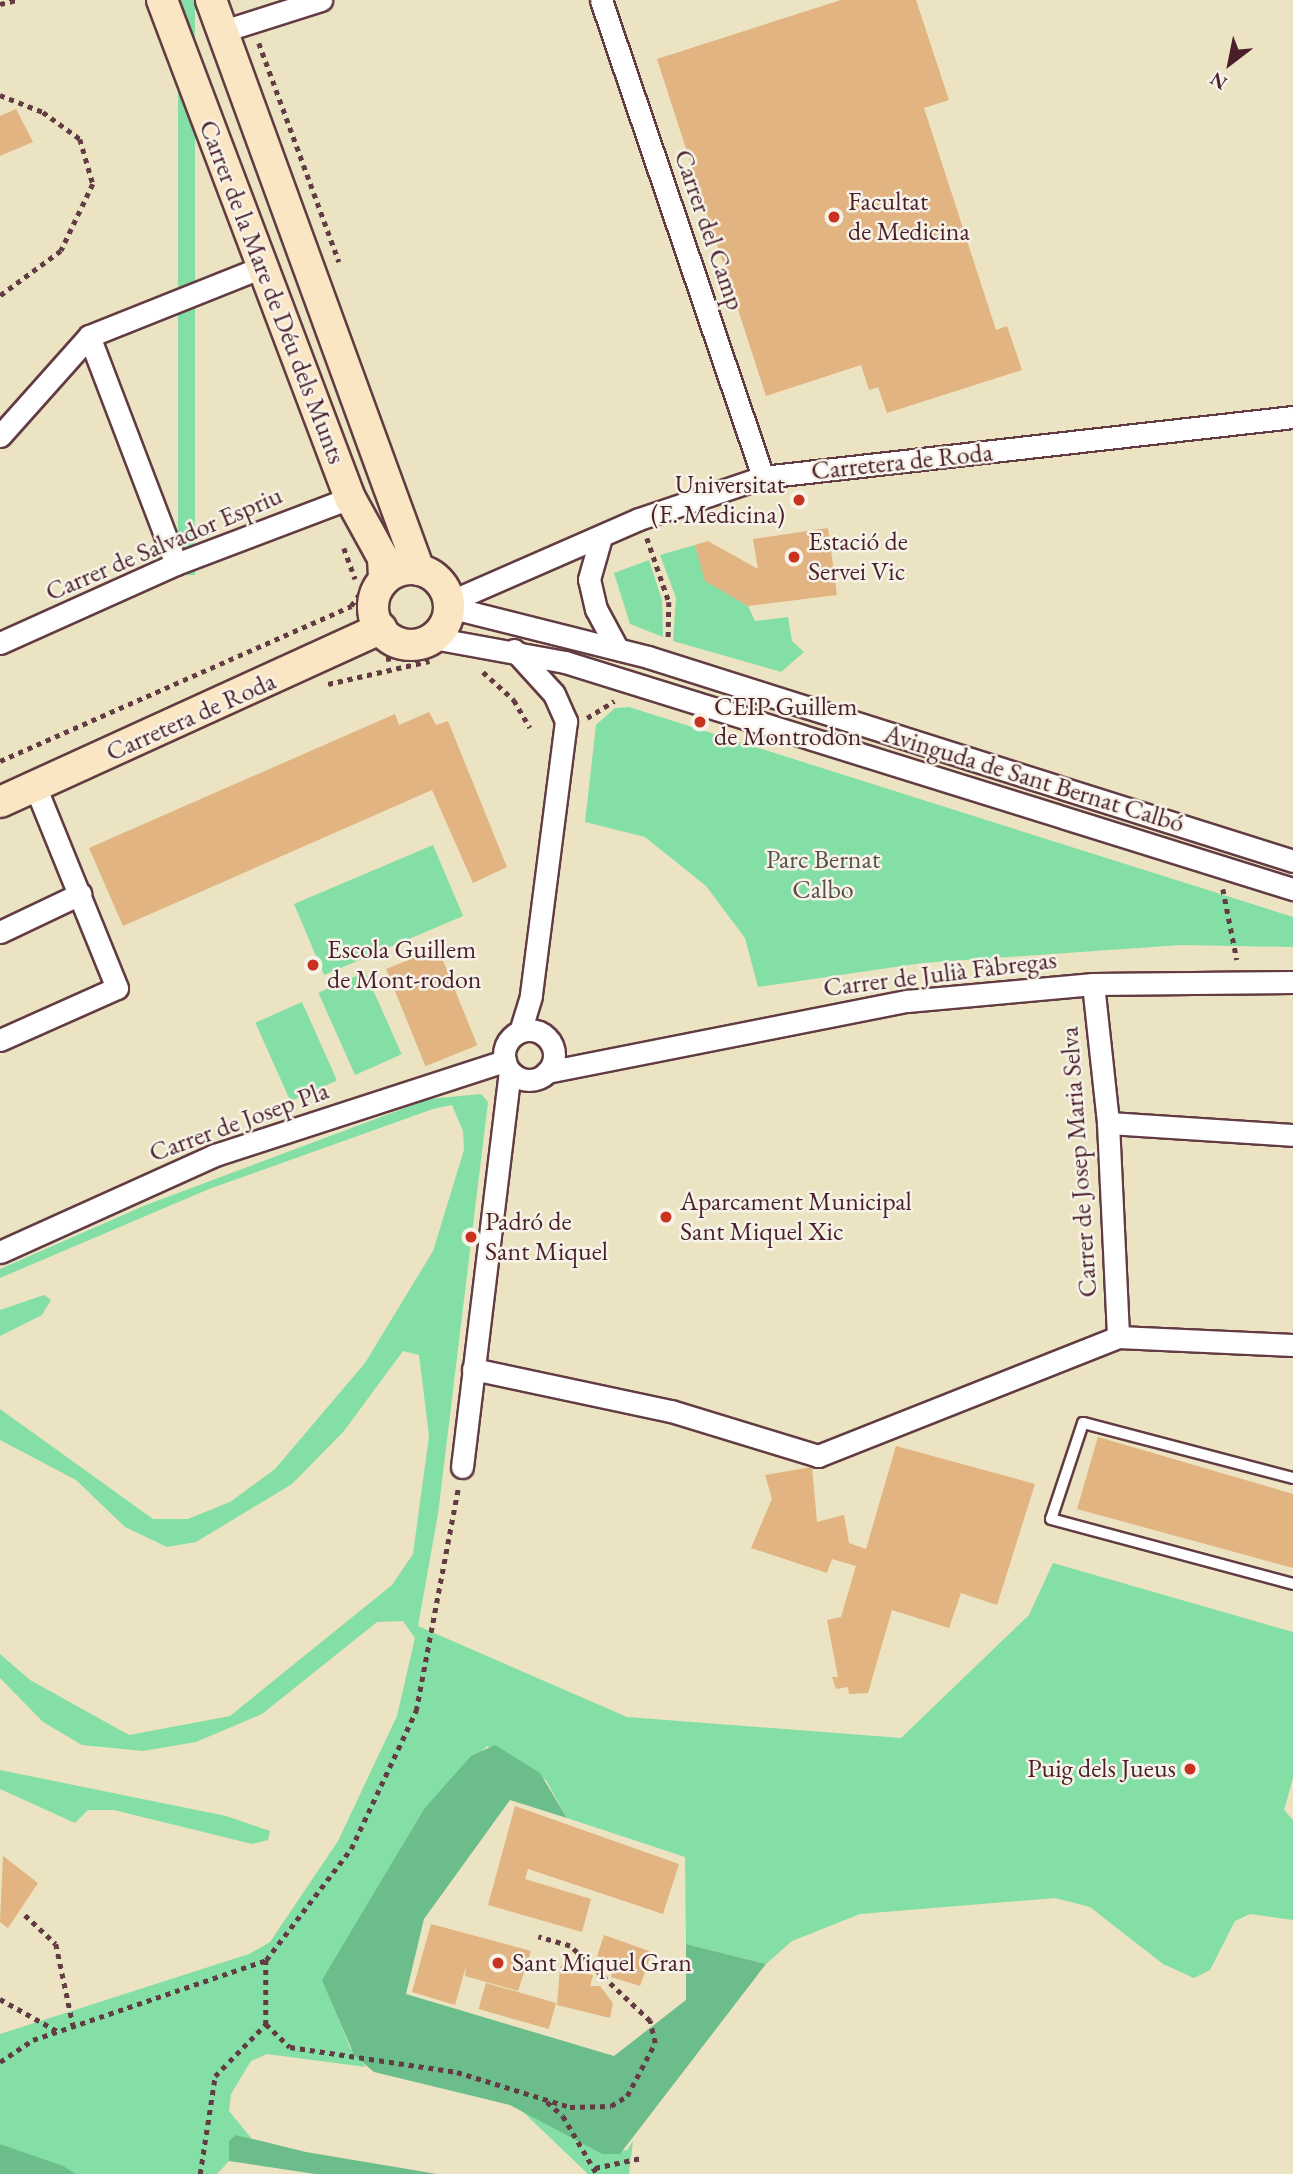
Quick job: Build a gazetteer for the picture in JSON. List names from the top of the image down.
{
  "streets": {
    "street": [
      "Carrer del Camp",
      "Carrer de la Mare de Déu dels Munts",
      "Carretera de Roda",
      "Carrer de Salvador Espriu",
      "Avinguda de Sant Bernat Calbó",
      "Carrer de Julià Fàbregas",
      "Carrer de Josep Pla",
      "Carrer de Josep Maria Selva"
    ]
  },
  "crossings": [
    ["Carrer del Camp", "Carretera de Roda"],
    ["Carrer de la Mare de Déu dels Munts", "Carretera de Roda"],
    ["Carrer de la Mare de Déu dels Munts", "Carrer de Salvador Espriu"],
    ["Carrer de la Mare de Déu dels Munts", "Avinguda de Sant Bernat Calbó"],
    ["Carretera de Roda", "Avinguda de Sant Bernat Calbó"],
    ["Carrer de Julià Fàbregas", "Carrer de Josep Pla"],
    ["Carrer de Julià Fàbregas", "Carrer de Josep Maria Selva"]
  ],
  "parks": ["Parc Bernat Calbo"],
  "places": [
    "Facultat de Medicina",
    "Universitat (F. Medicina)",
    "Estació de Servei Vic",
    "CEIP Guillem de Montrodon",
    "Escola Guillem de Mont-rodon",
    "Aparcament Municipal Sant Miquel Xic",
    "Padró de Sant Miquel",
    "Puig dels Jueus",
    "Sant Miquel Gran"
  ],
  "north": "bottom left"
}
